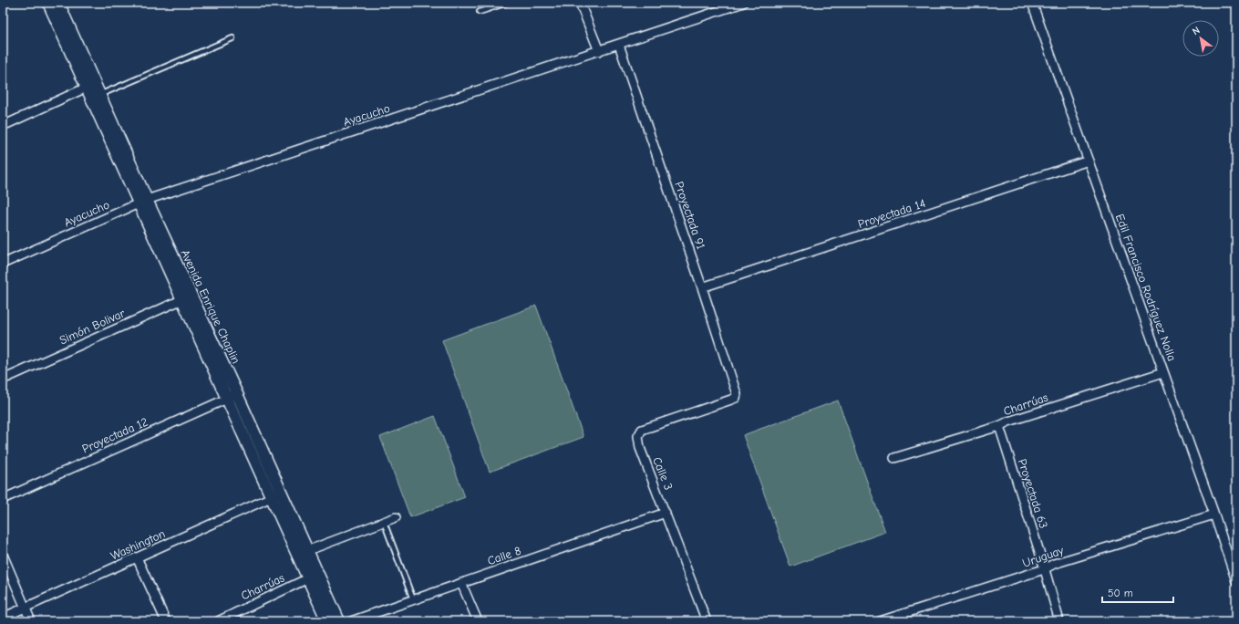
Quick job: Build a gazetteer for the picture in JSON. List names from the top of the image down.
{
  "streets": {
    "street": [
      "Ayacucho",
      "Proyectada 14",
      "Proyectada 91",
      "Edil Francisco Rodríguez Nolla",
      "Avenida Enrique Chaplin",
      "Simón Bolivar",
      "Charrúas",
      "Proyectada 12",
      "Calle 3",
      "Proyectada 63",
      "Washington",
      "Calle 8",
      "Uruguay"
    ]
  },
  "crossings": [
    ["Ayacucho", "Proyectada 91"],
    ["Ayacucho", "Avenida Enrique Chaplin"],
    ["Proyectada 14", "Proyectada 91"],
    ["Proyectada 14", "Edil Francisco Rodríguez Nolla"],
    ["Proyectada 91", "Calle 3"],
    ["Edil Francisco Rodríguez Nolla", "Charrúas"],
    ["Edil Francisco Rodríguez Nolla", "Uruguay"],
    ["Avenida Enrique Chaplin", "Simón Bolivar"],
    ["Avenida Enrique Chaplin", "Charrúas"],
    ["Avenida Enrique Chaplin", "Proyectada 12"],
    ["Avenida Enrique Chaplin", "Washington"],
    ["Charrúas", "Proyectada 63"],
    ["Calle 3", "Calle 8"],
    ["Proyectada 63", "Uruguay"]
  ],
  "scale_bar": "50 m",
  "north": "top left"
}
